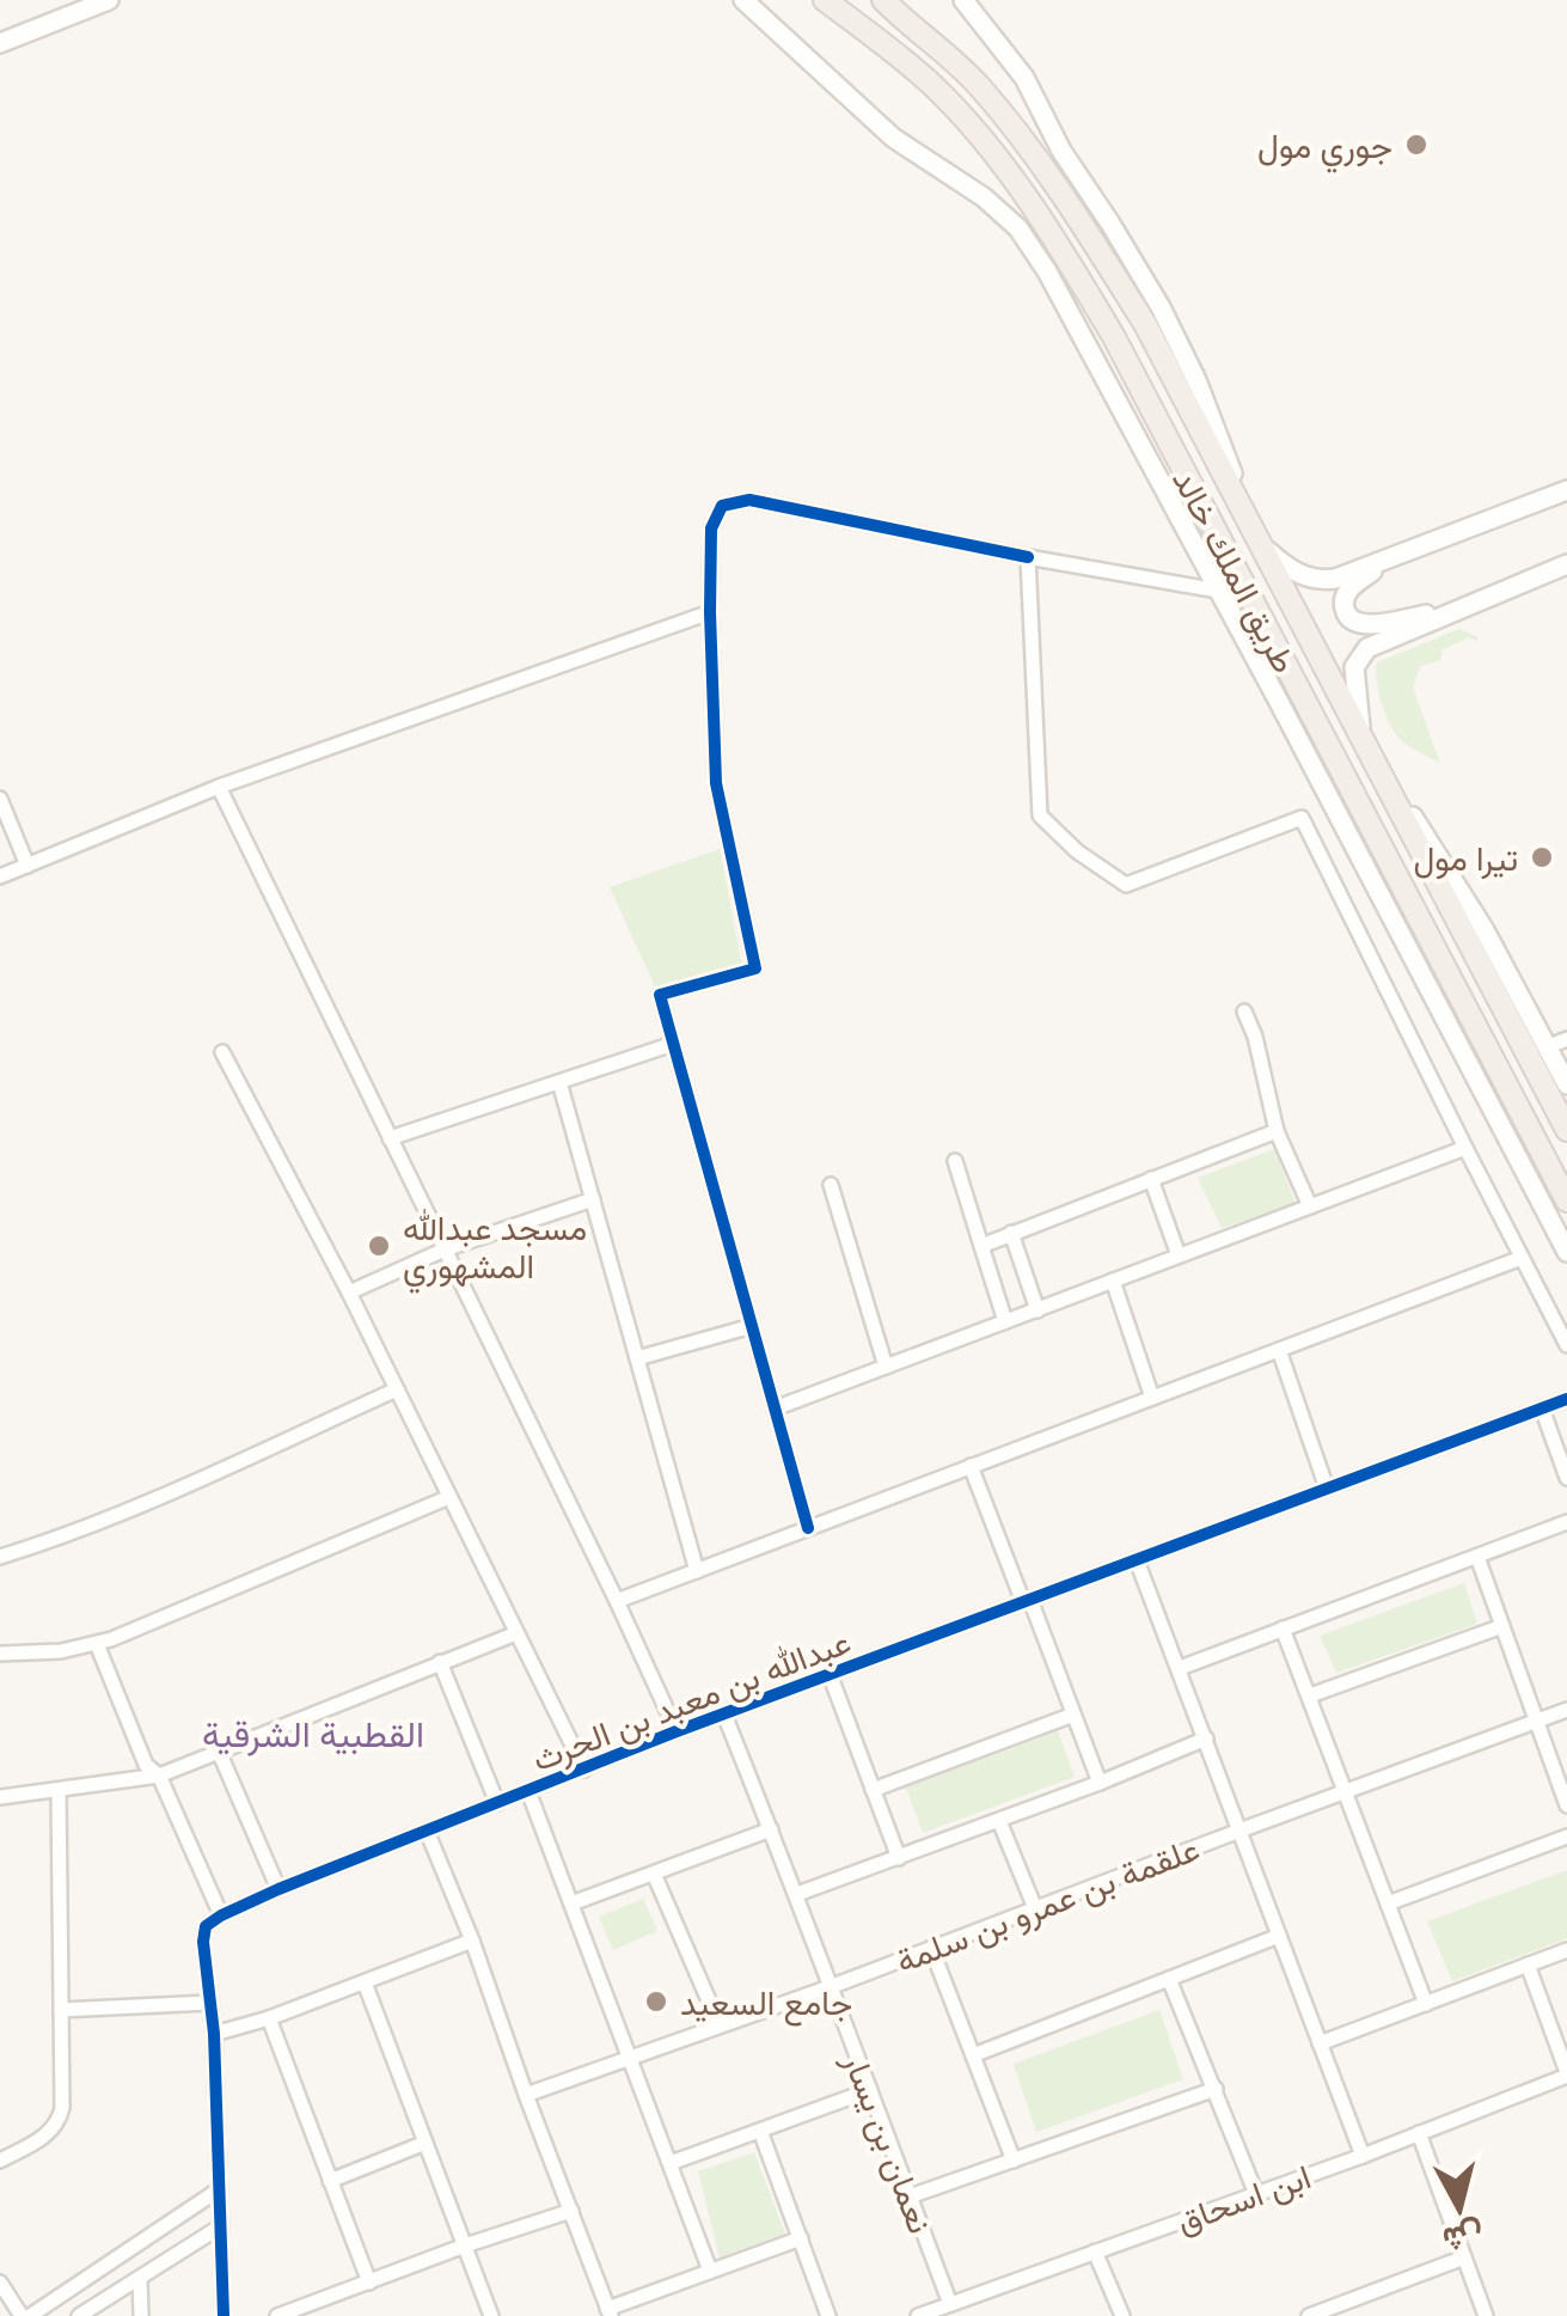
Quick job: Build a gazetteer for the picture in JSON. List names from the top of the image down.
{
  "streets": {
    "main road": ["طريق الملك خالد"],
    "street": [
      "عبدالله بن معبد بن الحرث",
      "علقمة بن عمرو بن سلمة",
      "نعمان بن يسار",
      "ابن اسحاق"
    ]
  },
  "crossings": [
    ["عبدالله بن معبد بن الحرث", "نعمان بن يسار"],
    ["علقمة بن عمرو بن سلمة", "نعمان بن يسار"],
    ["نعمان بن يسار", "ابن اسحاق"]
  ],
  "districts": ["القطبية الشرقية"],
  "places": [
    "جوري مول",
    "تيرا مول",
    "مسجد عبدالله المشهوري",
    "جامع السعيد"
  ],
  "north": "bottom"
}
